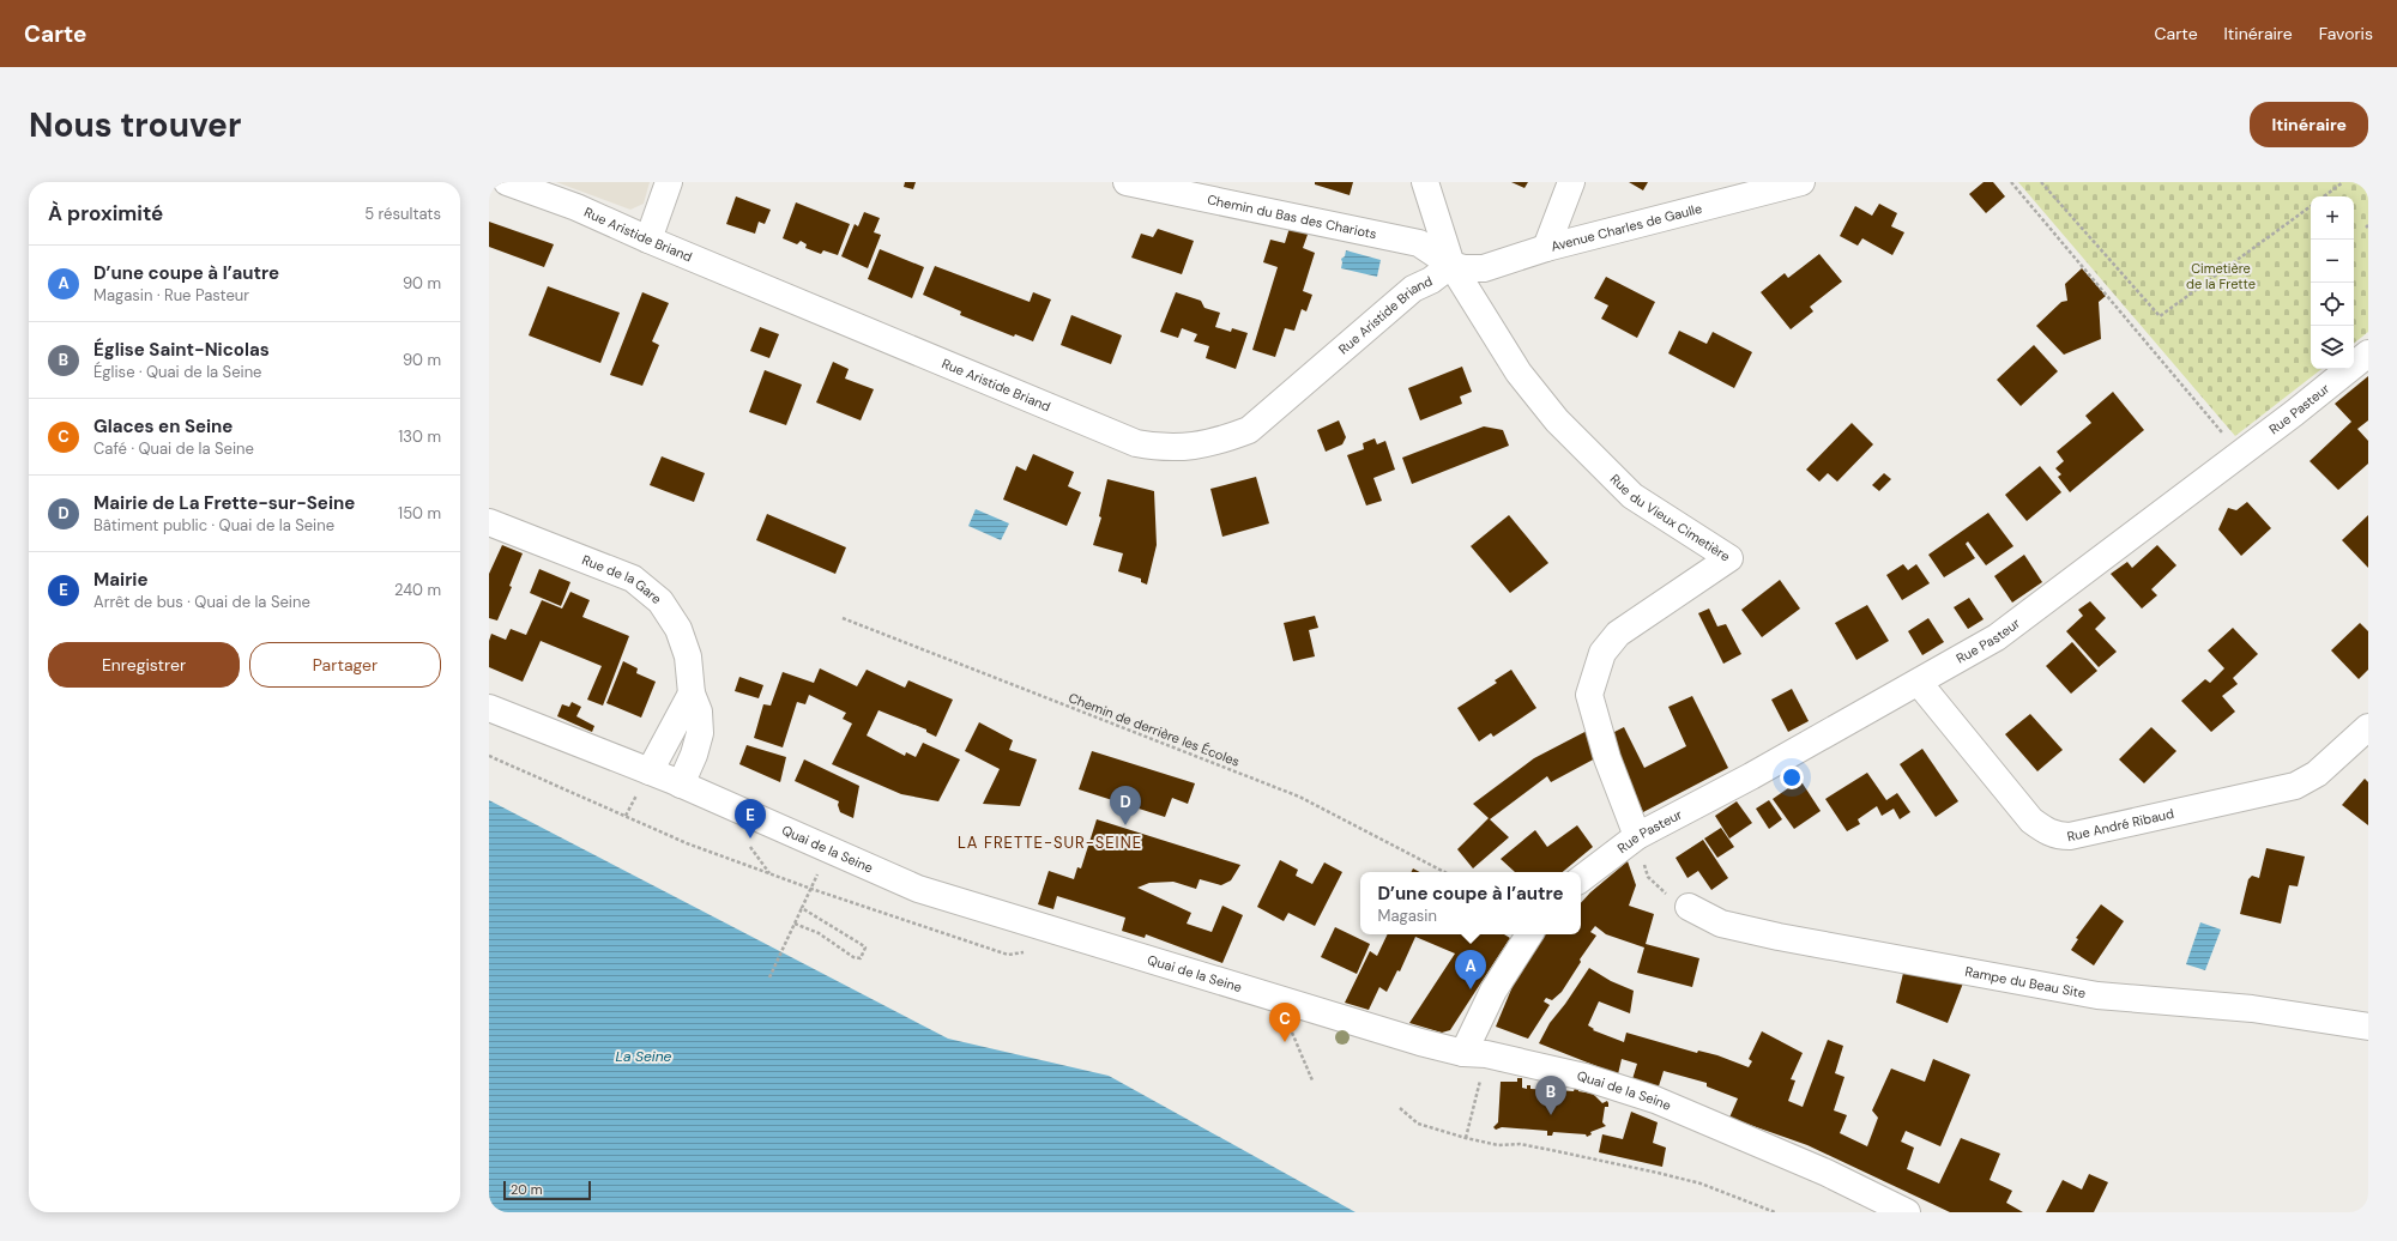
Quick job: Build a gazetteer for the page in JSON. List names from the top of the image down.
{
  "streets": {
    "street": [
      "Chemin du Bas des Chariots",
      "Avenue Charles de Gaulle",
      "Rue Aristide Briand",
      "Rue Pasteur",
      "Rue du Vieux Cimetière",
      "Rue de la Gare",
      "Rue André Ribaud",
      "Quai de la Seine",
      "Rampe du Beau Site"
    ],
    "path": ["Chemin de derrière les Écoles"]
  },
  "crossings": [
    ["Chemin du Bas des Chariots", "Avenue Charles de Gaulle"],
    ["Chemin du Bas des Chariots", "Rue Aristide Briand"],
    ["Chemin du Bas des Chariots", "Rue du Vieux Cimetière"],
    ["Avenue Charles de Gaulle", "Rue Aristide Briand"],
    ["Avenue Charles de Gaulle", "Rue du Vieux Cimetière"],
    ["Rue Aristide Briand", "Rue du Vieux Cimetière"],
    ["Rue Pasteur", "Rue du Vieux Cimetière"],
    ["Rue Pasteur", "Rue André Ribaud"],
    ["Rue de la Gare", "Quai de la Seine"]
  ],
  "districts": ["LA FRETTE-SUR-SEINE"],
  "water": ["La Seine"],
  "parks": ["Cimetière de la Frette"],
  "scale_bar": "20 m",
  "page": {
    "header": "Carte",
    "nav": ["Carte", "Itinéraire", "Favoris"],
    "buttons": [
      "Itinéraire",
      ["Enregistrer", "Partager"]
    ],
    "title": "Nous trouver",
    "heading": ["À proximité", "5 résultats"],
    "map_buttons": ["+", "−"],
    "list": [
      {
        "mark": "A",
        "name": "D’une coupe à l’autre",
        "note": "Magasin · Rue Pasteur",
        "value": "90 m"
      },
      {
        "mark": "B",
        "name": "Église Saint-Nicolas",
        "note": "Église · Quai de la Seine",
        "value": "90 m"
      },
      {
        "mark": "C",
        "name": "Glaces en Seine",
        "note": "Café · Quai de la Seine",
        "value": "130 m"
      },
      {
        "mark": "D",
        "name": "Mairie de La Frette-sur-Seine",
        "note": "Bâtiment public · Quai de la Seine",
        "value": "150 m"
      },
      {
        "mark": "E",
        "name": "Mairie",
        "note": "Arrêt de bus · Quai de la Seine",
        "value": "240 m"
      }
    ],
    "pins": [
      "D",
      "E",
      "A",
      "C",
      "B"
    ],
    "popup": ["D’une coupe à l’autre", "Magasin"],
    "scale": "20 m"
  }
}
